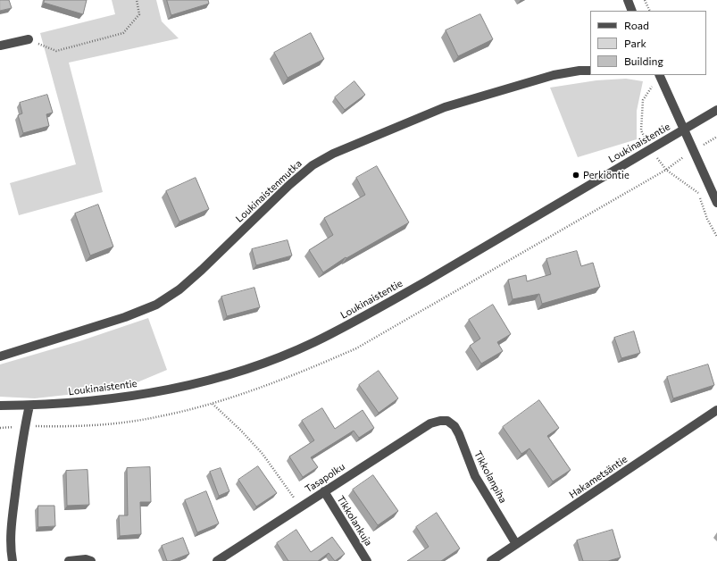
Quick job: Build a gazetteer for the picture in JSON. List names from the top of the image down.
{
  "streets": {
    "street": [
      "Loukinaistentie",
      "Loukinaistenmutka",
      "Tikkolanpiha",
      "Hakametsäntie",
      "Tasapolku",
      "Tikkolankuja"
    ]
  },
  "crossings": [
    ["Tikkolanpiha", "Hakametsäntie"],
    ["Tikkolanpiha", "Tasapolku"],
    ["Tasapolku", "Tikkolankuja"]
  ],
  "places": ["Perkiöntie"],
  "legend": ["Road", "Park", "Building"]
}
